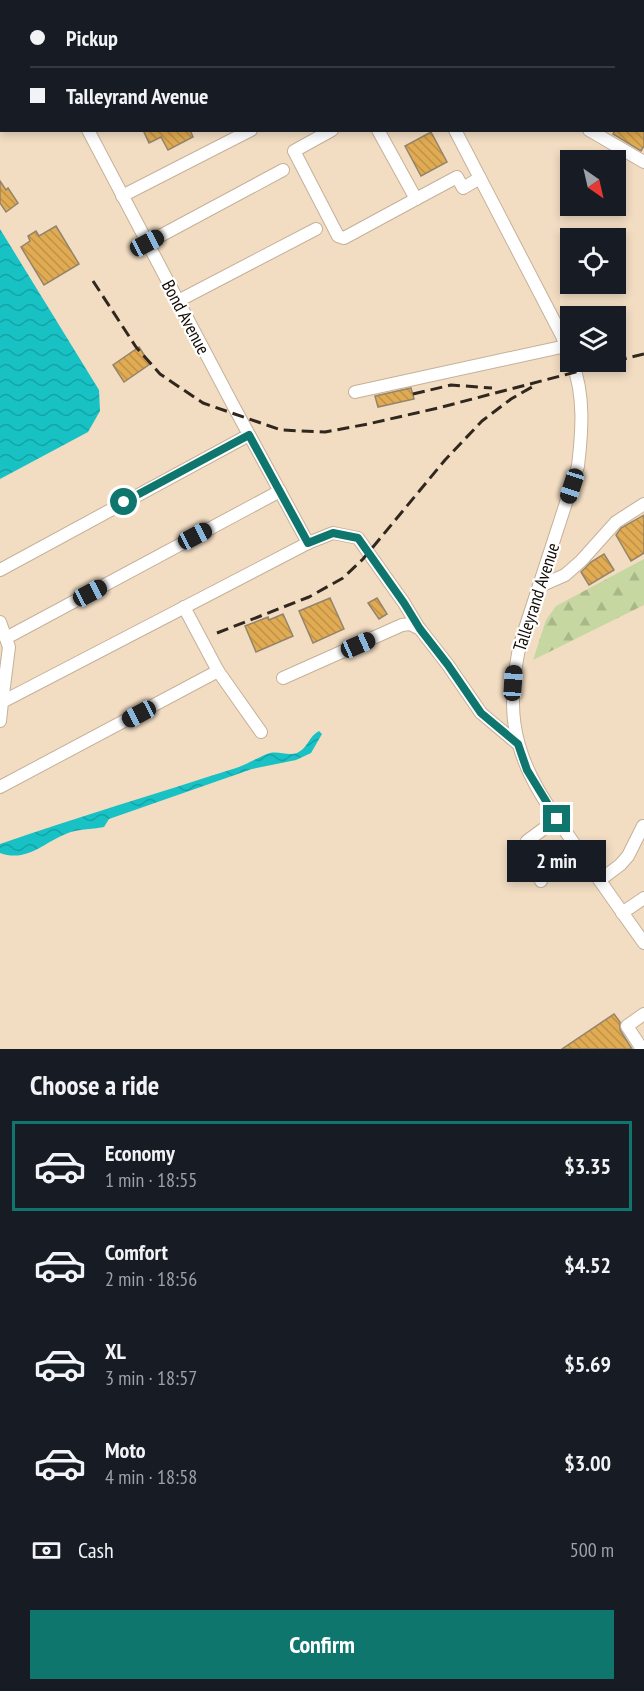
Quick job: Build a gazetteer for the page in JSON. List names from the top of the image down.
{
  "streets": {
    "street": ["Bond Avenue", "Talleyrand Avenue"]
  },
  "north": "bottom right",
  "page": {
    "banner": ["Pickup", "Talleyrand Avenue"],
    "bubble": "2 min",
    "heading": "Choose a ride",
    "list": [
      {
        "name": "Economy",
        "note": "1 min · 18:55",
        "value": "$3.35"
      },
      {
        "name": "Comfort",
        "note": "2 min · 18:56",
        "value": "$4.52"
      },
      {
        "name": "XL",
        "note": "3 min · 18:57",
        "value": "$5.69"
      },
      {
        "name": "Moto",
        "note": "4 min · 18:58",
        "value": "$3.00"
      }
    ],
    "pay": ["Cash", "500 m"],
    "buttons": "Confirm"
  }
}
